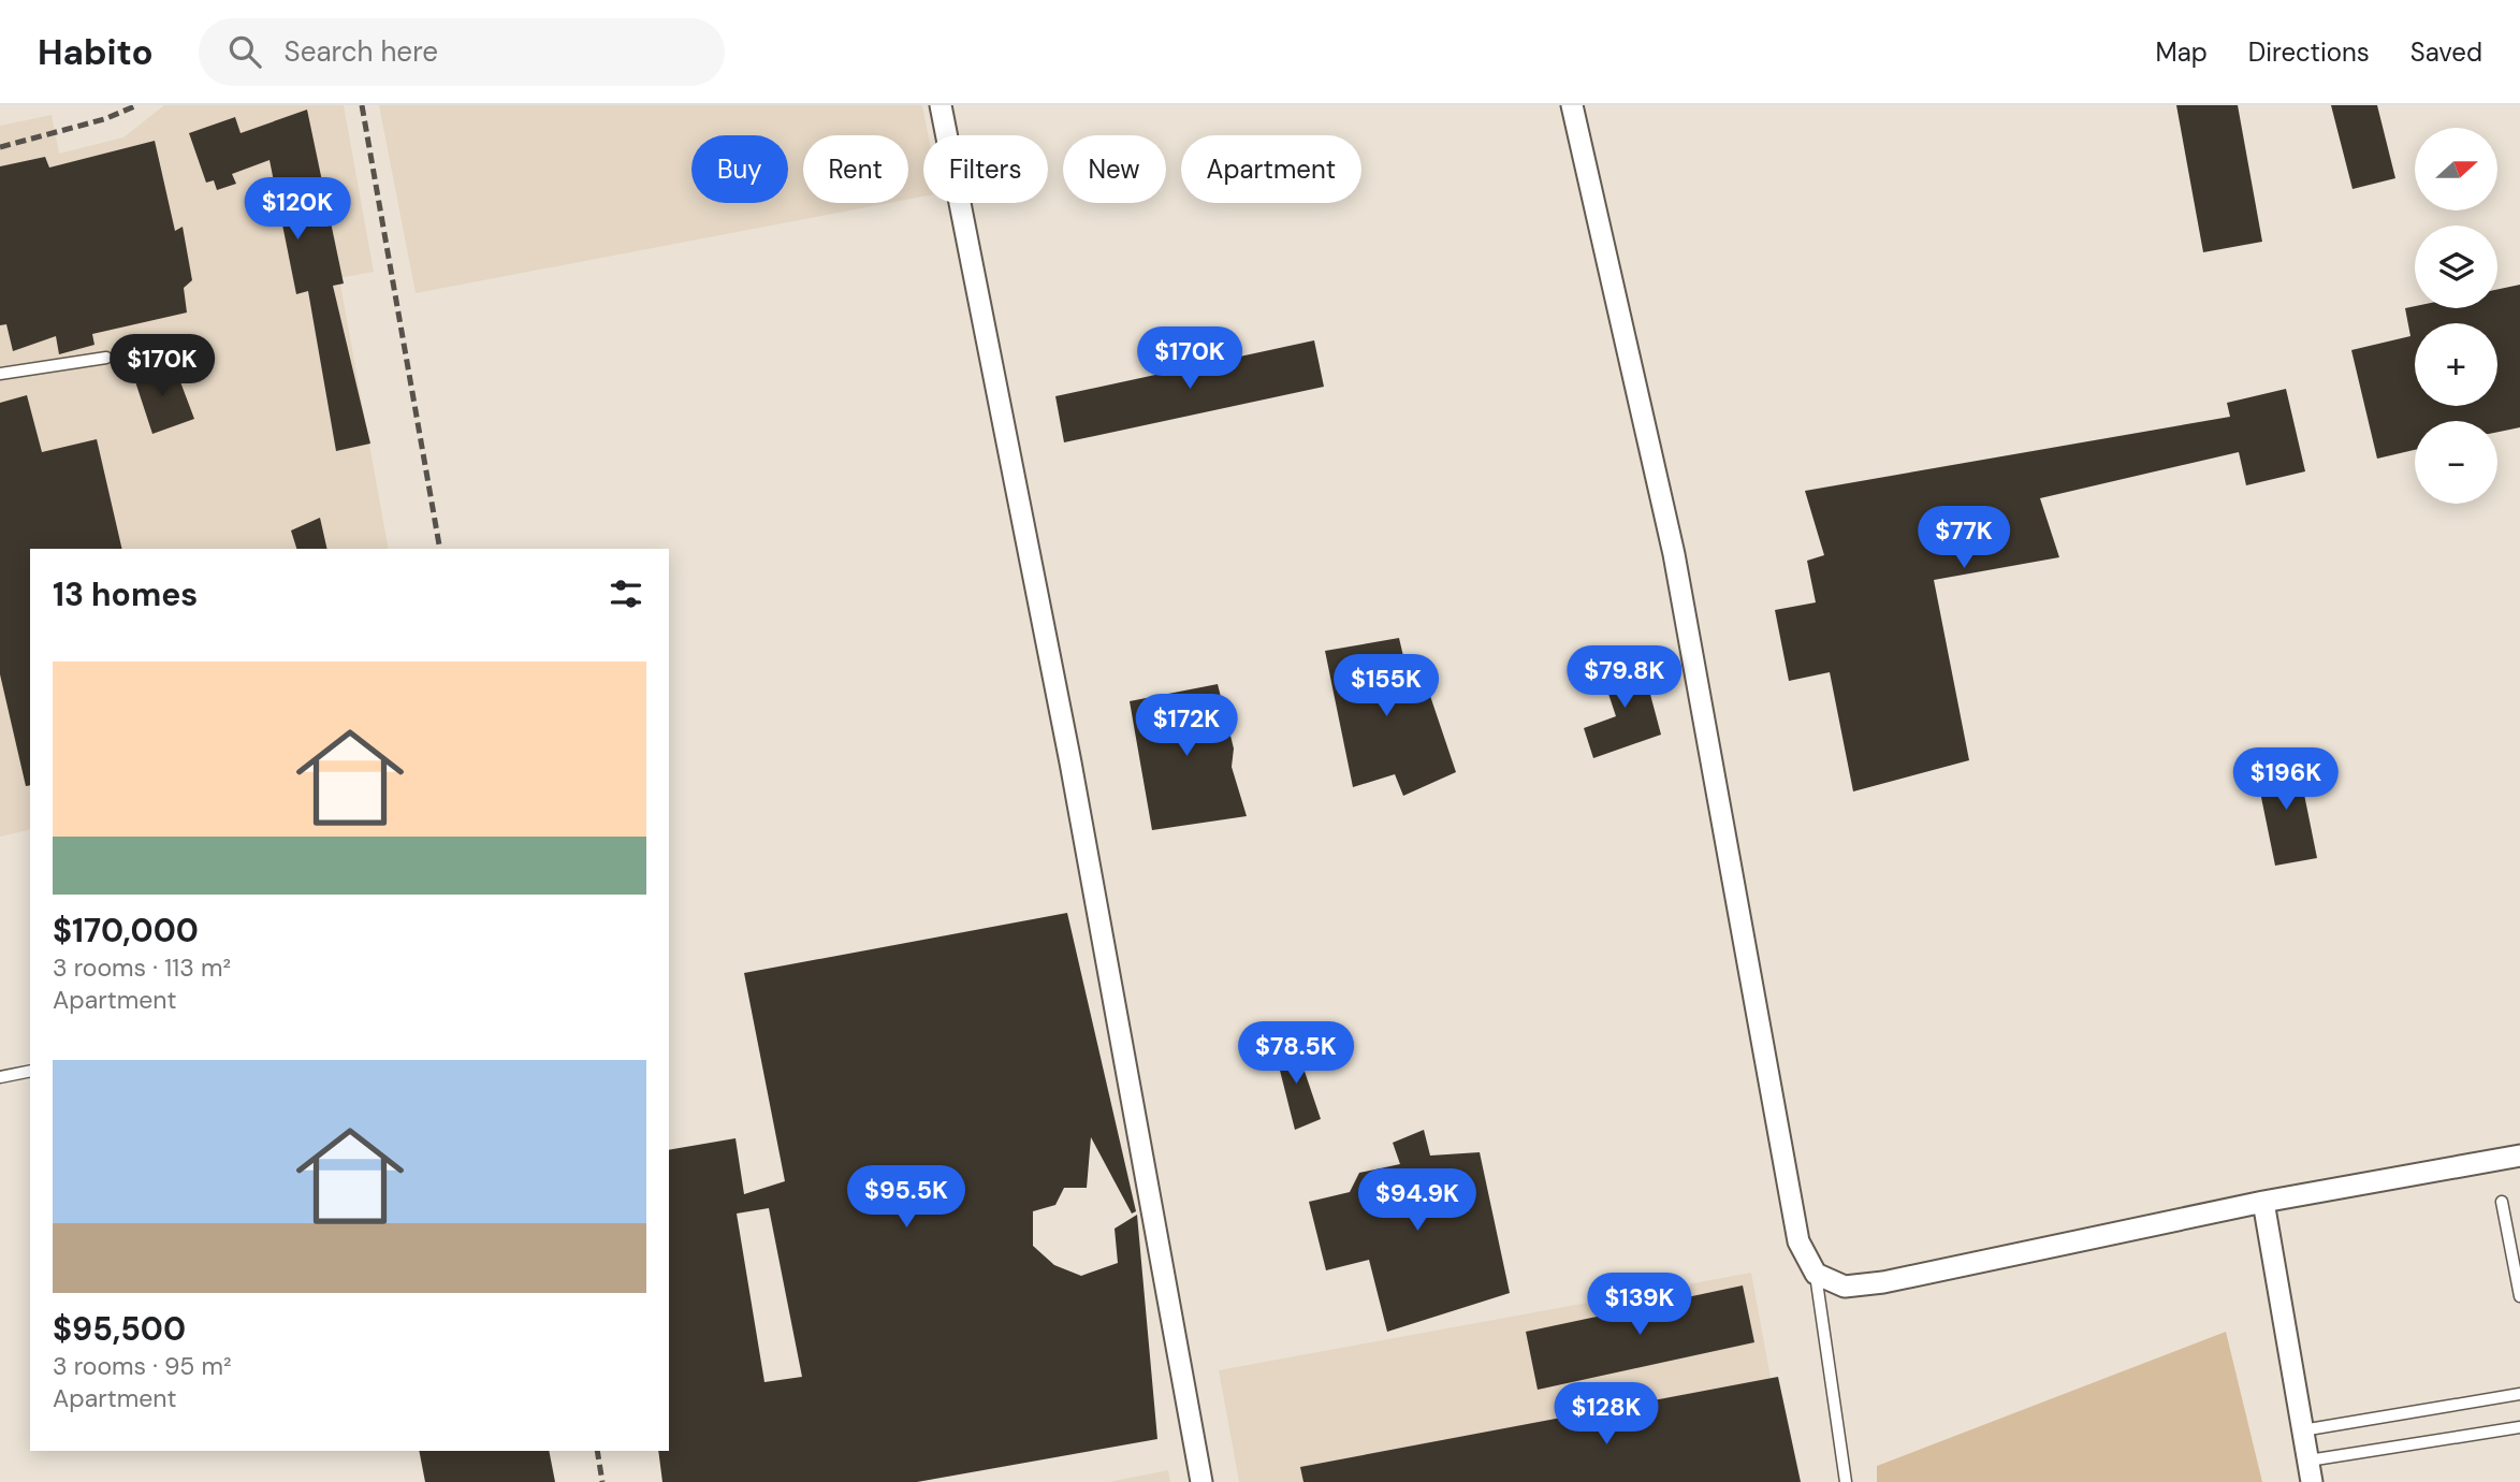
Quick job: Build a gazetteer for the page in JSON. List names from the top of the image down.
{
  "north": "right",
  "page": {
    "header": "Habito",
    "search": "Search here",
    "nav": ["Map", "Directions", "Saved"],
    "map_buttons": ["+", "−"],
    "chip": [
      "Buy",
      "Rent",
      "Filters",
      "New",
      "Apartment"
    ],
    "price": [
      "$120K",
      "$170K",
      "$170K",
      "$77K",
      "$79.8K",
      "$155K",
      "$172K",
      "$196K",
      "$78.5K",
      "$95.5K",
      "$94.9K",
      "$139K",
      "$128K"
    ],
    "heading": "13 homes",
    "list": [
      {
        "name": "$170,000",
        "note": "3 rooms · 113 m² · Apartment"
      },
      {
        "name": "$95,500",
        "note": "3 rooms · 95 m² · Apartment"
      }
    ]
  }
}
